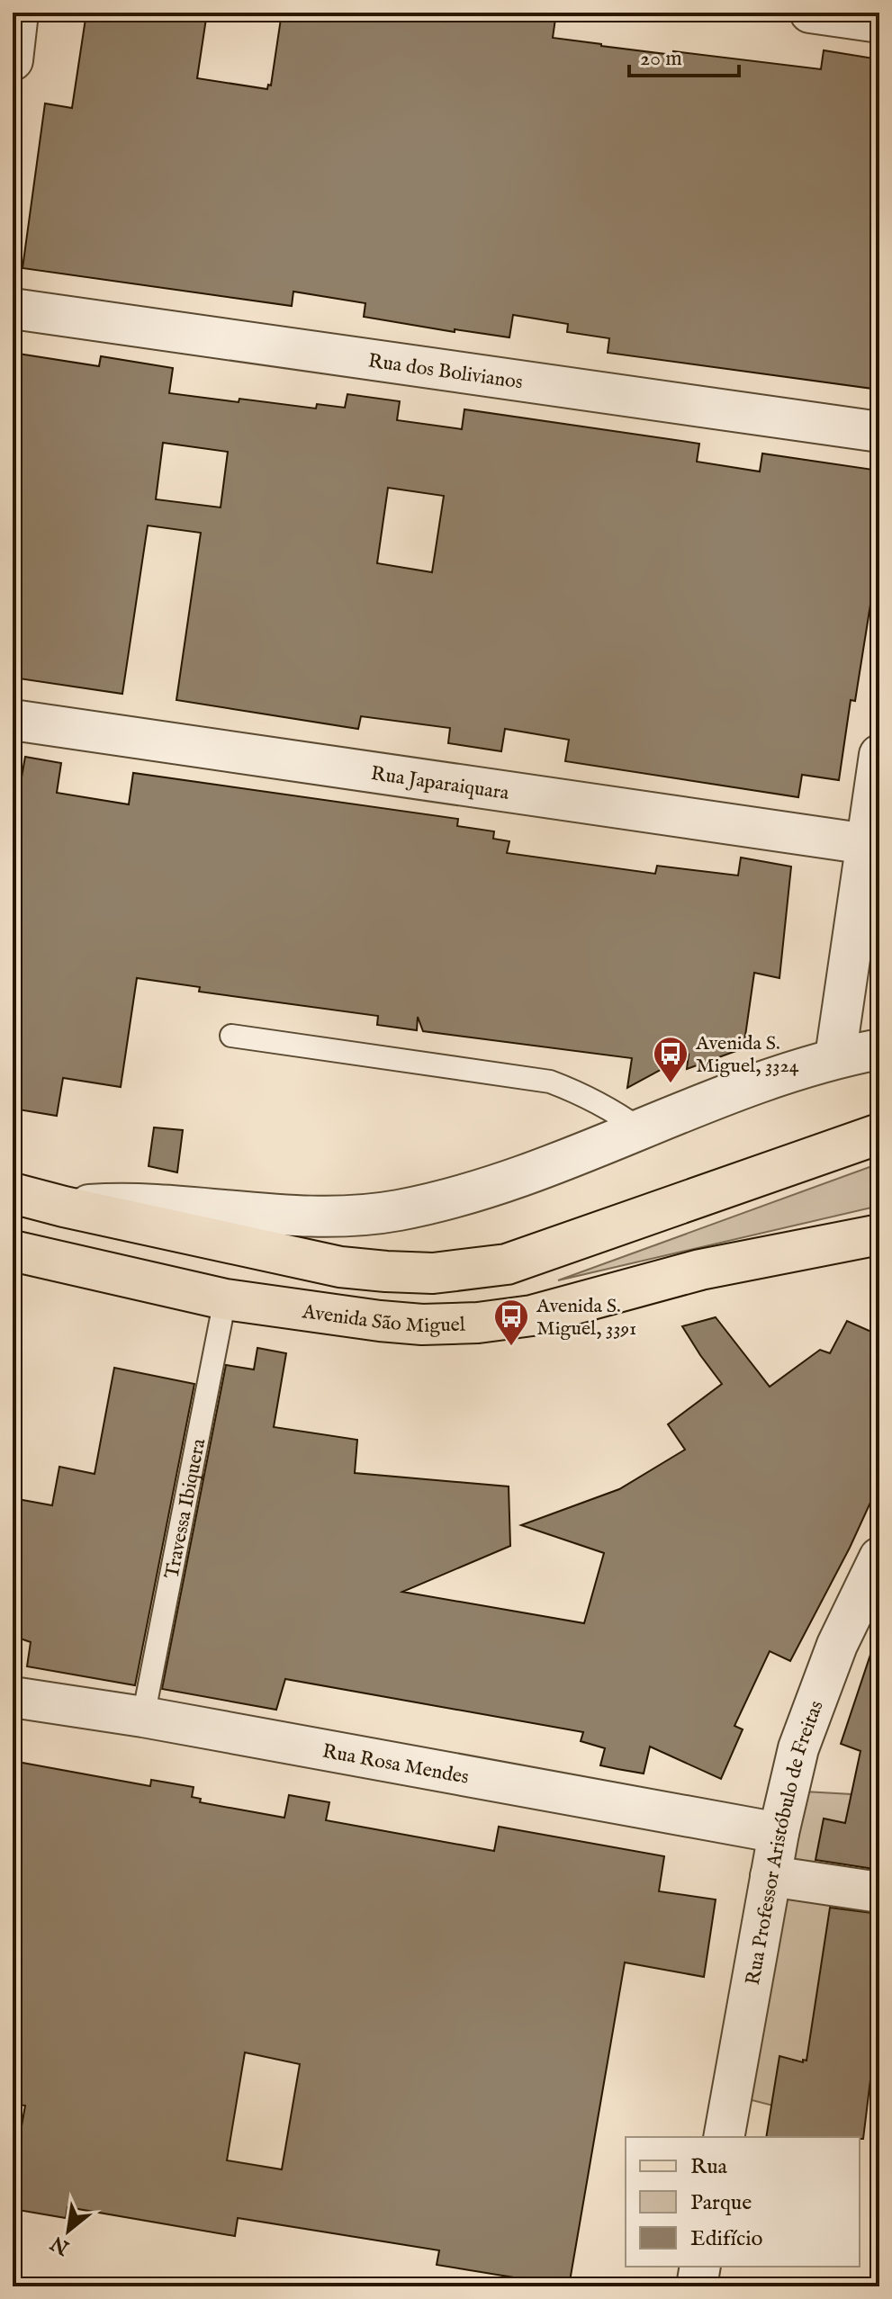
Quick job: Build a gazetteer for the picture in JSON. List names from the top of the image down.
{
  "streets": {
    "main road": ["Avenida São Miguel"],
    "street": [
      "Rua dos Bolivianos",
      "Rua Japaraiquara",
      "Rua Rosa Mendes",
      "Rua Professor Aristóbulo de Freitas"
    ],
    "lane": ["Travessa Ibiquera"]
  },
  "crossings": [
    ["Avenida São Miguel", "Travessa Ibiquera"],
    ["Travessa Ibiquera", "Rua Rosa Mendes"],
    ["Rua Rosa Mendes", "Rua Professor Aristóbulo de Freitas"]
  ],
  "places": {
    "bus stop": ["Avenida S. Miguel, 3324", "Avenida S. Miguel, 3391"]
  },
  "legend": ["Rua", "Parque", "Edifício"],
  "scale_bar": "20 m",
  "north": "bottom left"
}
